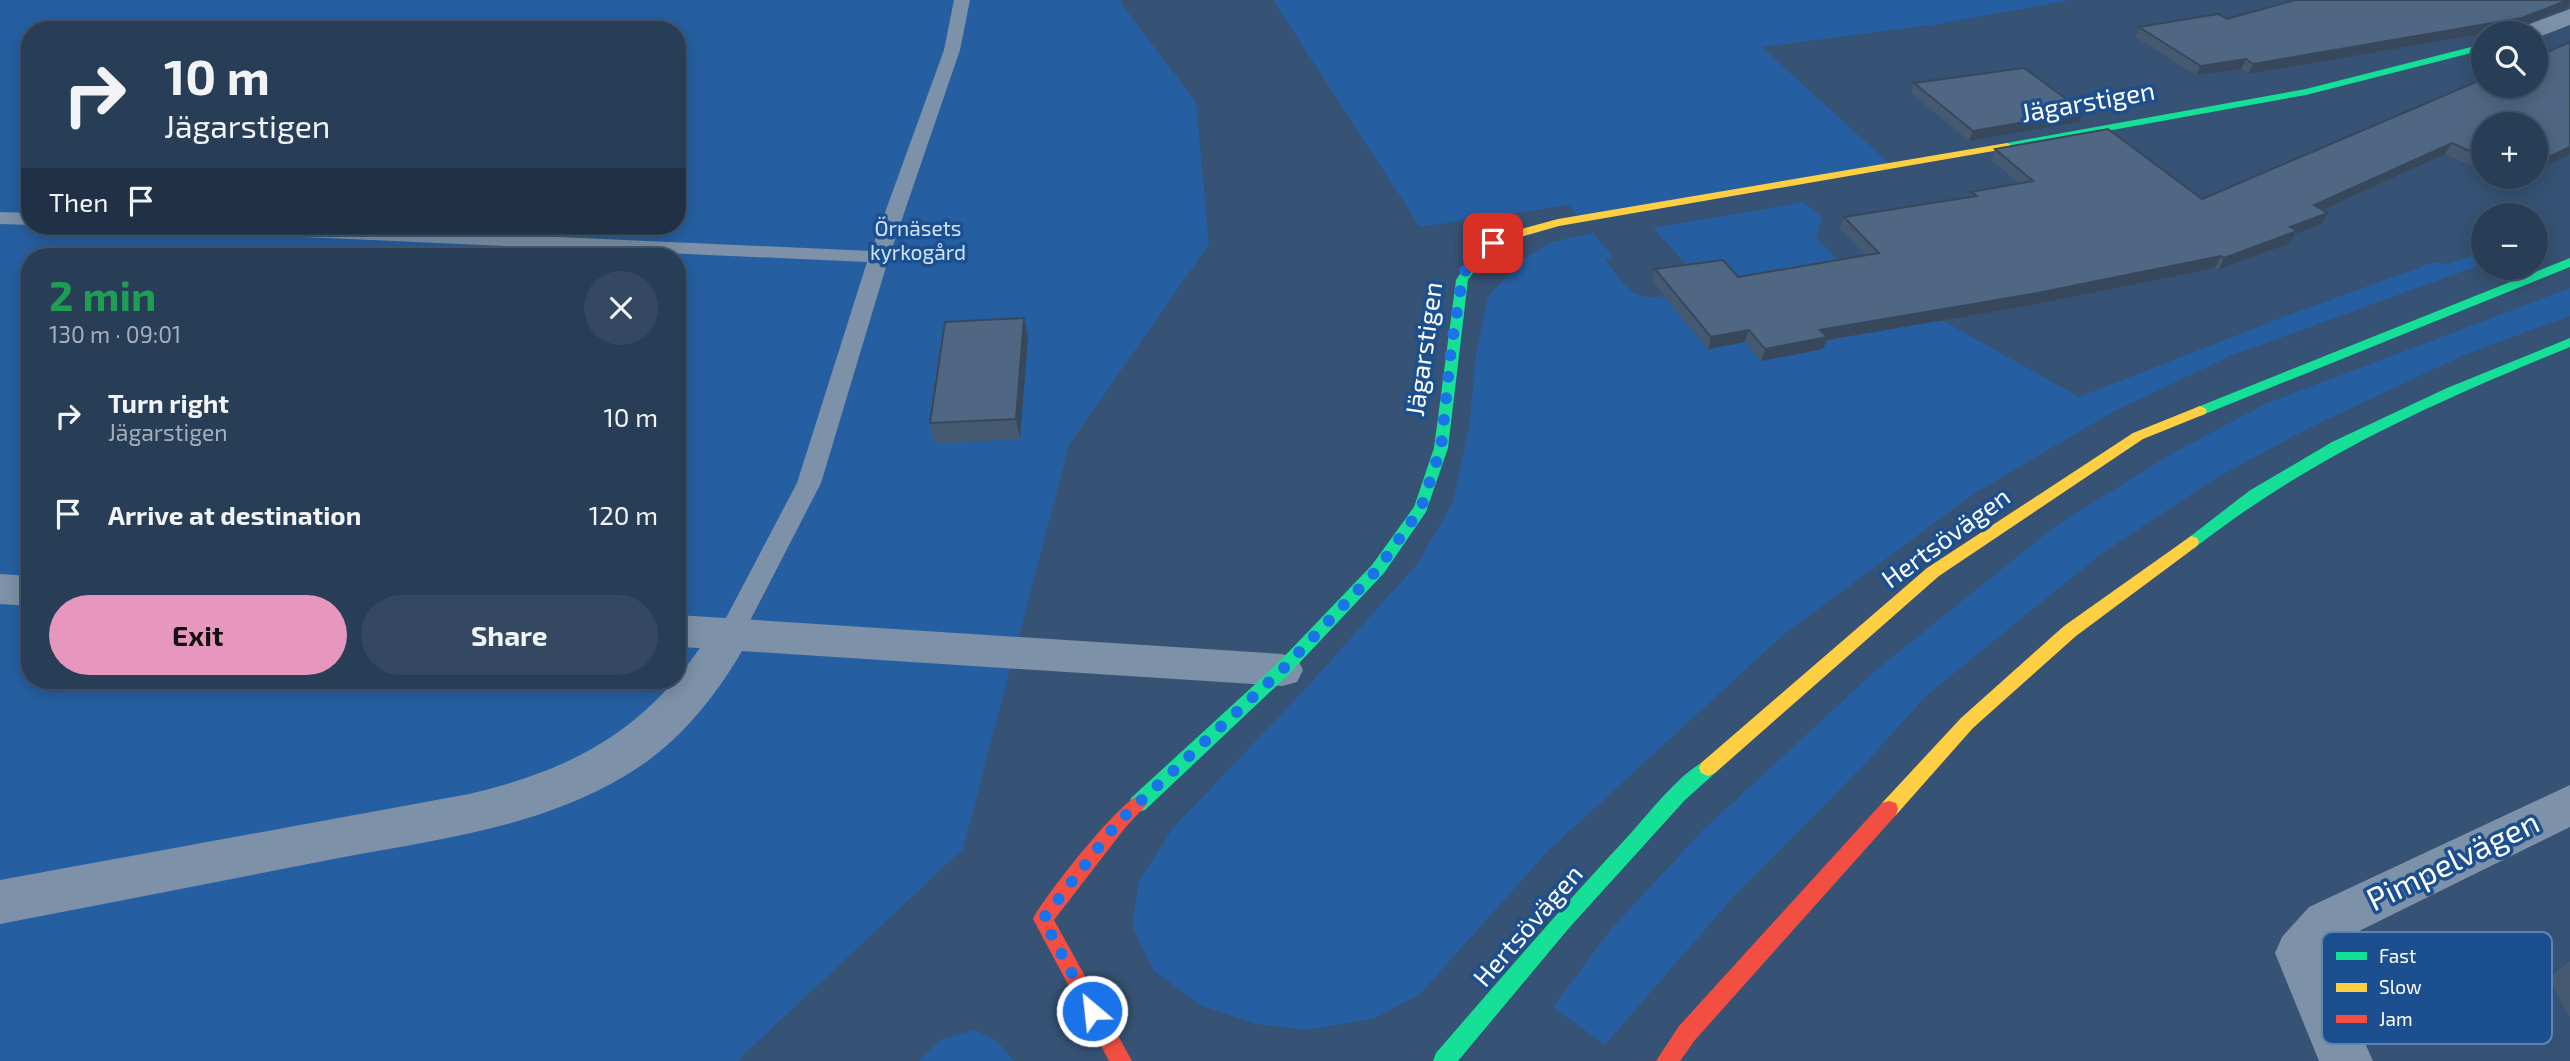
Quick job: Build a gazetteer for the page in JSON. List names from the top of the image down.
{
  "streets": {
    "main road": ["Jägarstigen", "Hertsövägen"],
    "street": ["Pimpelvägen"]
  },
  "parks": ["Örnäsets kyrkogård"],
  "legend": ["Fast", "Slow", "Jam"],
  "page": {
    "map_buttons": ["+", "−"],
    "turn": ["10 m", "Jägarstigen"],
    "then": "Then",
    "heading": ["2 min", "130 m · 09:01"],
    "list": [
      {
        "name": "Turn right",
        "note": "Jägarstigen",
        "value": "10 m"
      },
      {
        "name": "Arrive at destination",
        "value": "120 m"
      }
    ],
    "buttons": ["Exit", "Share"]
  }
}
